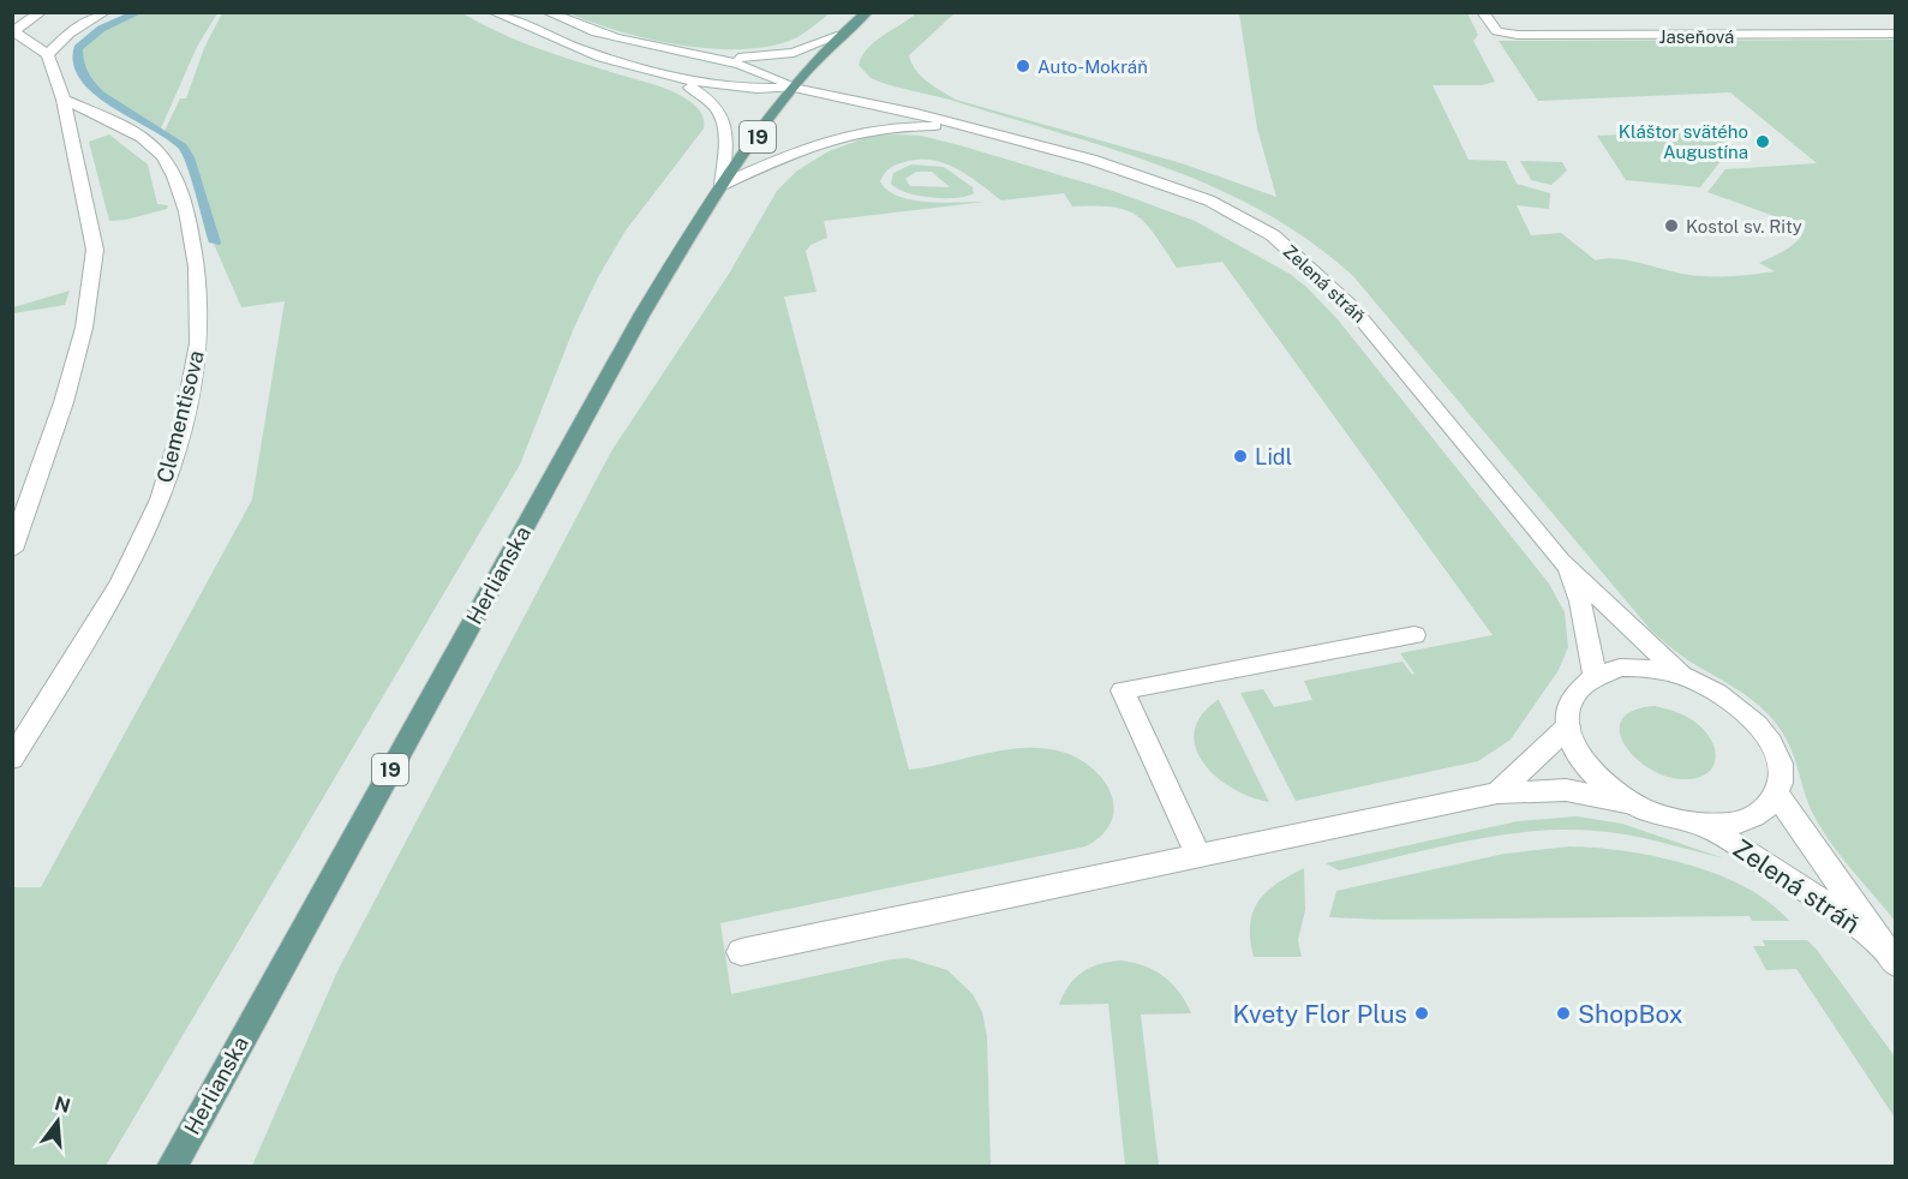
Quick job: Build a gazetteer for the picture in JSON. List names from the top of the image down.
{
  "streets": {
    "main road": ["19", "Herlianska"],
    "street": ["Jaseňová", "Zelená stráň", "Clementisova"]
  },
  "places": [
    "Auto-Mokráň",
    "Kláštor svätého Augustína",
    "Kostol sv. Rity",
    "Lidl",
    "Kvety Flor Plus",
    "ShopBox"
  ],
  "north": "top"
}
